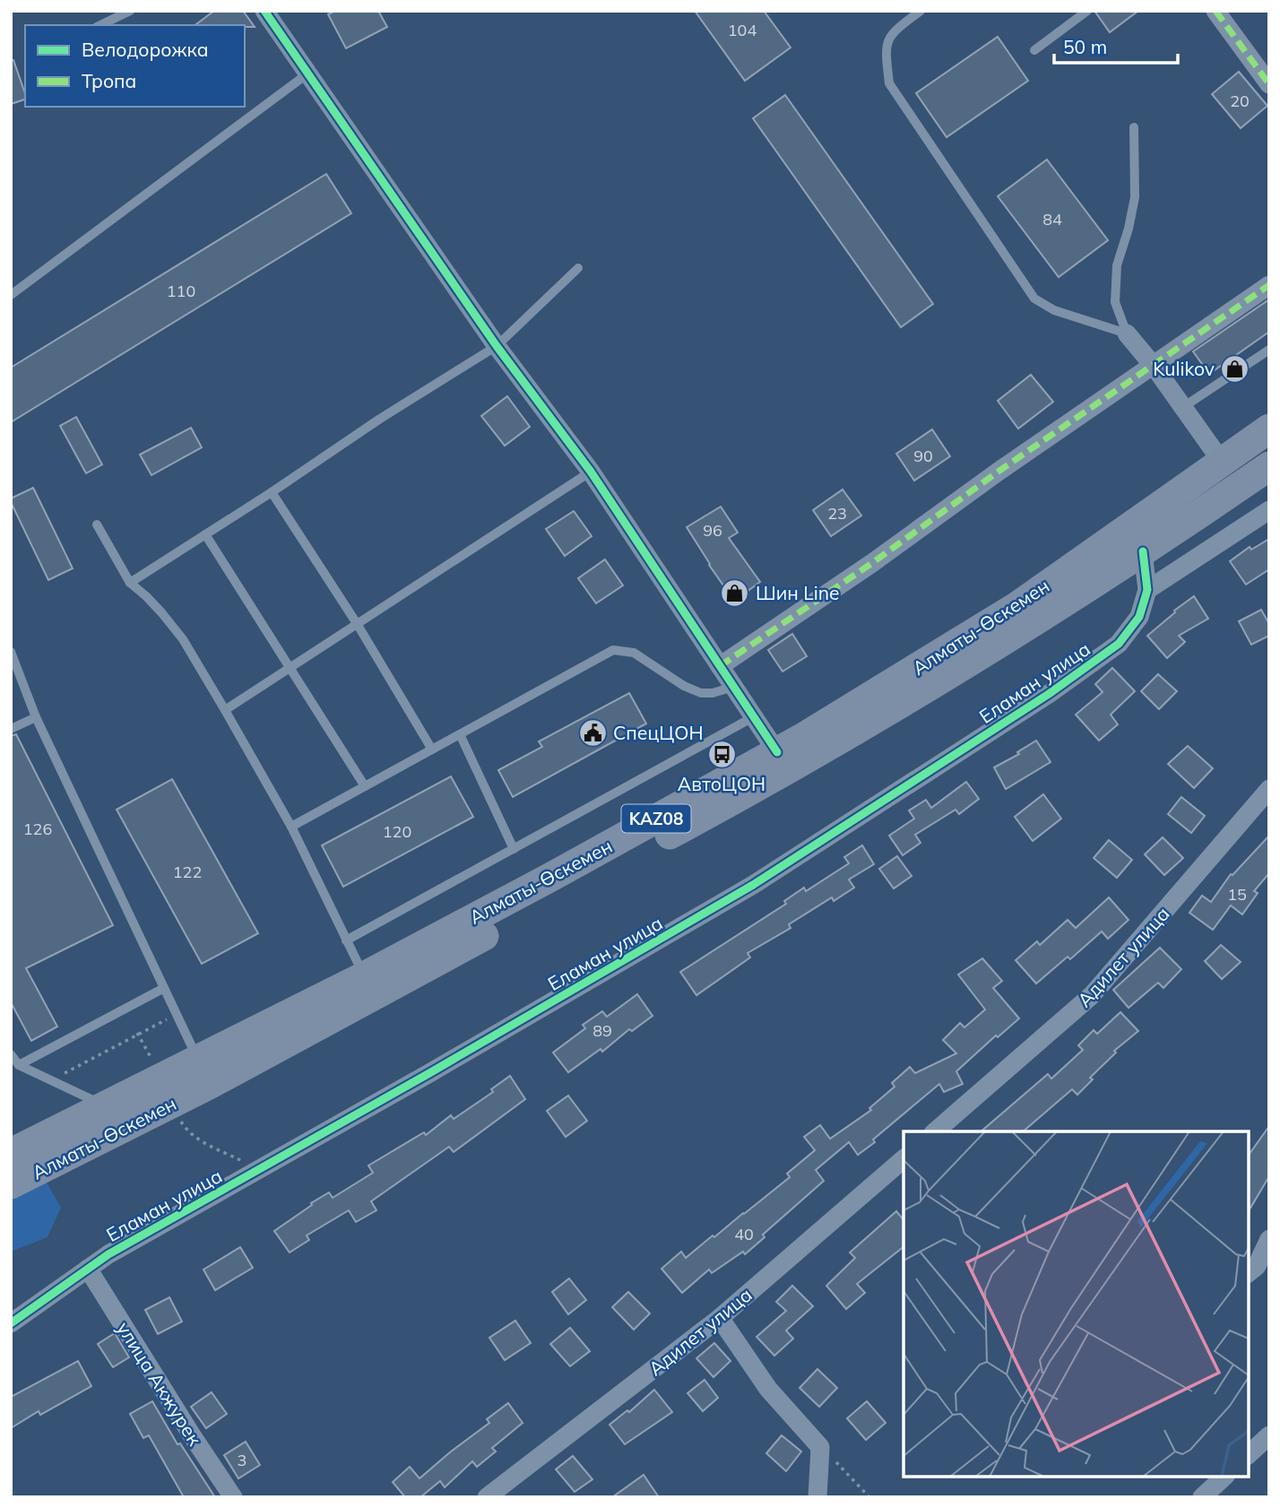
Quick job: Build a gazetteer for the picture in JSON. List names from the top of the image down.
{
  "streets": {
    "main road": ["Алматы-Өскемен", "KAZ08"],
    "street": ["Еламан улица", "Адилет улица", "улица Акжурек"]
  },
  "crossings": [
    ["Алматы-Өскемен", "Еламан улица"],
    ["Еламан улица", "улица Акжурек"]
  ],
  "places": {
    "shop": ["Kulikov", "Шин Line"],
    "public building": ["СпецЦОН"],
    "bus stop": ["АвтоЦОН"]
  },
  "house_numbers": [
    "104",
    "20",
    "84",
    "110",
    "90",
    "23",
    "96",
    "126",
    "120",
    "122",
    "15",
    "89",
    "40",
    "3"
  ],
  "legend": ["Велодорожка", "Тропа"],
  "scale_bar": "50 m"
}
